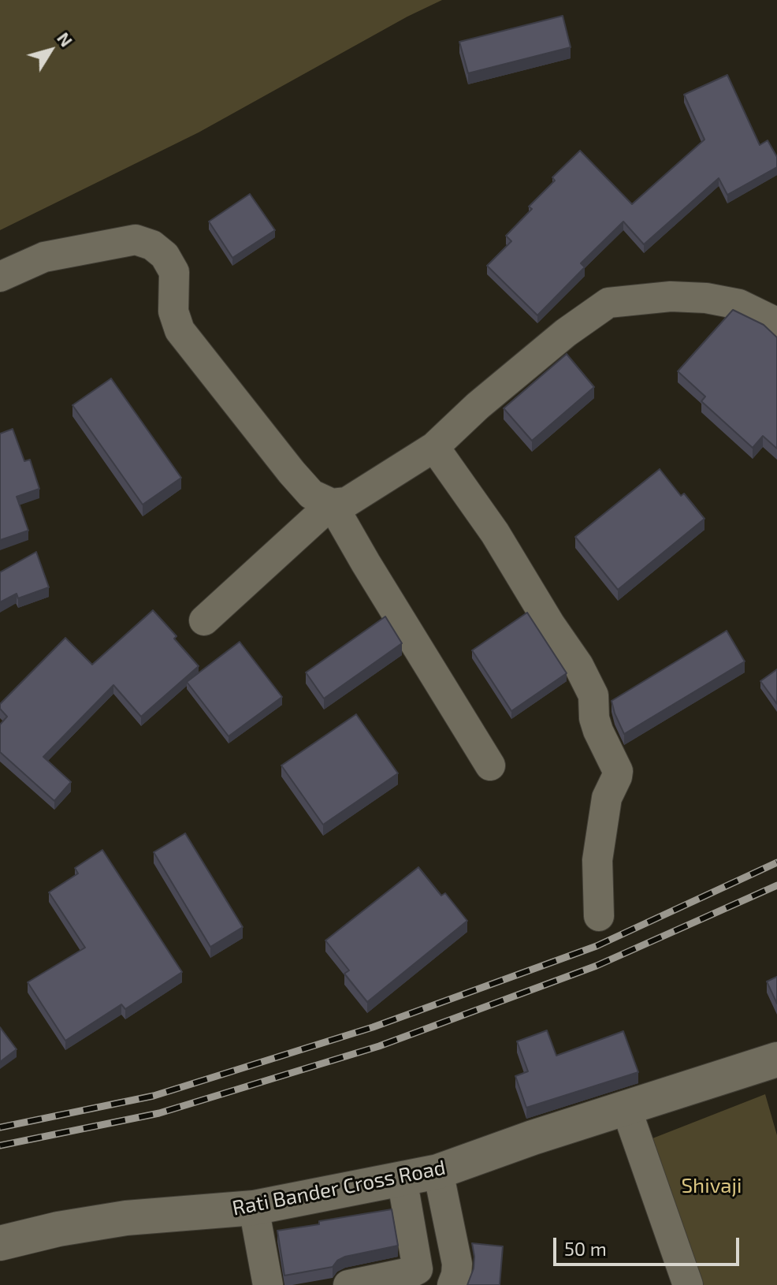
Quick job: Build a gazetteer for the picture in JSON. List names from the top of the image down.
{
  "streets": {
    "street": ["Rati Bander Cross Road"]
  },
  "parks": ["Shivaji"],
  "scale_bar": "50 m",
  "north": "top right"
}
